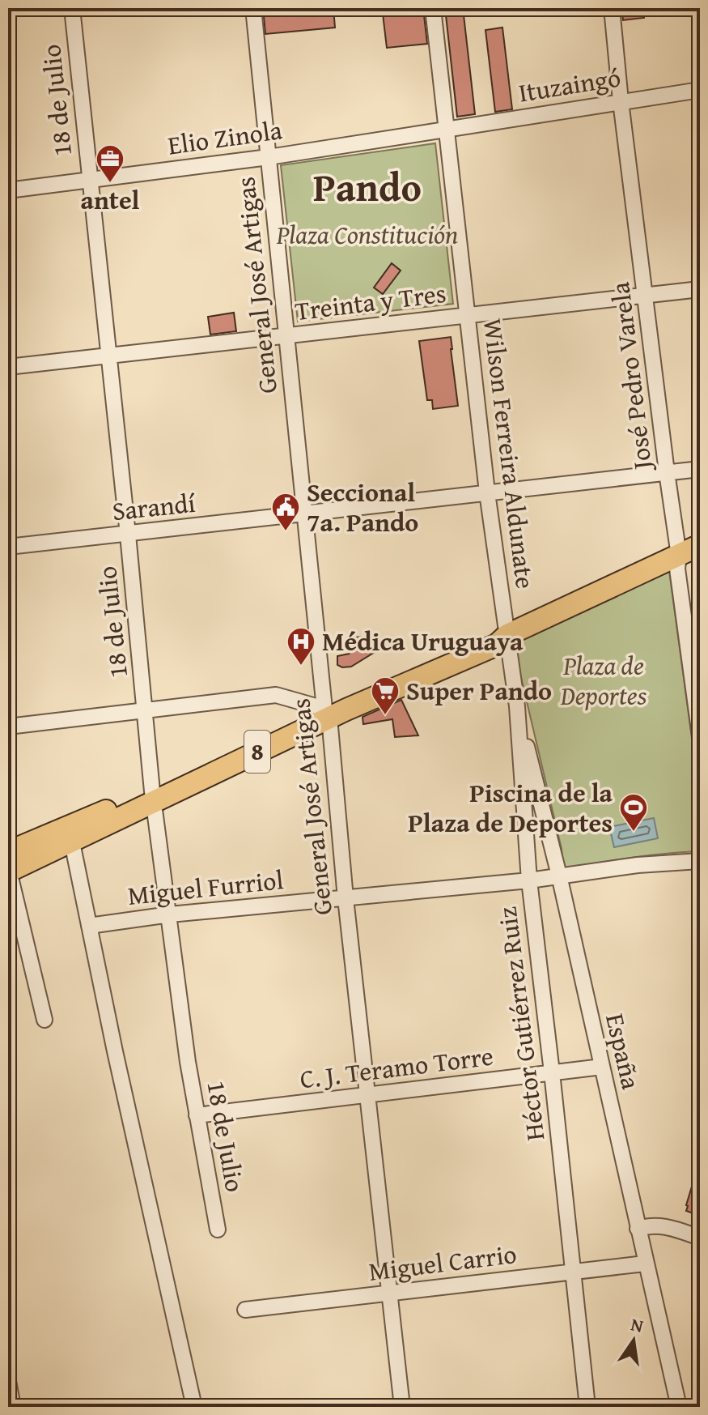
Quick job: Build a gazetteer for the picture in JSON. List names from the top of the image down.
{
  "streets": {
    "highway": ["8"],
    "street": [
      "Ituzaingó",
      "18 de Julio",
      "Elio Zinola",
      "General José Artigas",
      "Treinta y Tres",
      "José Pedro Varela",
      "Wilson Ferreira Aldunate",
      "Sarandí",
      "Miguel Furriol",
      "Héctor Gutiérrez Ruiz",
      "España",
      "C. J. Teramo Torre",
      "Miguel Carrio"
    ]
  },
  "crossings": [
    ["Ituzaingó", "Elio Zinola"],
    ["Ituzaingó", "José Pedro Varela"],
    ["Ituzaingó", "Wilson Ferreira Aldunate"],
    ["18 de Julio", "Elio Zinola"],
    ["18 de Julio", "Treinta y Tres"],
    ["18 de Julio", "Sarandí"],
    ["18 de Julio", "8"],
    ["18 de Julio", "Miguel Furriol"],
    ["18 de Julio", "C. J. Teramo Torre"],
    ["Elio Zinola", "General José Artigas"],
    ["Elio Zinola", "Wilson Ferreira Aldunate"],
    ["General José Artigas", "Treinta y Tres"],
    ["General José Artigas", "Sarandí"],
    ["General José Artigas", "8"],
    ["General José Artigas", "Miguel Furriol"],
    ["General José Artigas", "C. J. Teramo Torre"],
    ["General José Artigas", "Miguel Carrio"],
    ["Treinta y Tres", "José Pedro Varela"],
    ["Treinta y Tres", "Wilson Ferreira Aldunate"],
    ["José Pedro Varela", "Sarandí"],
    ["José Pedro Varela", "8"],
    ["Wilson Ferreira Aldunate", "Sarandí"],
    ["Wilson Ferreira Aldunate", "8"],
    ["Wilson Ferreira Aldunate", "Héctor Gutiérrez Ruiz"],
    ["8", "Héctor Gutiérrez Ruiz"],
    ["Miguel Furriol", "Héctor Gutiérrez Ruiz"],
    ["Miguel Furriol", "España"],
    ["Héctor Gutiérrez Ruiz", "España"],
    ["Héctor Gutiérrez Ruiz", "C. J. Teramo Torre"],
    ["Héctor Gutiérrez Ruiz", "Miguel Carrio"],
    ["España", "C. J. Teramo Torre"],
    ["España", "Miguel Carrio"]
  ],
  "districts": ["Pando"],
  "parks": ["Plaza Constitución", "Plaza de Deportes"],
  "places": {
    "office": ["antel"],
    "public building": ["Seccional 7a. Pando"],
    "hospital": ["Médica Uruguaya"],
    "supermarket": ["Super Pando"],
    "sports": ["Piscina de la Plaza de Deportes"]
  },
  "north": "top"
}
